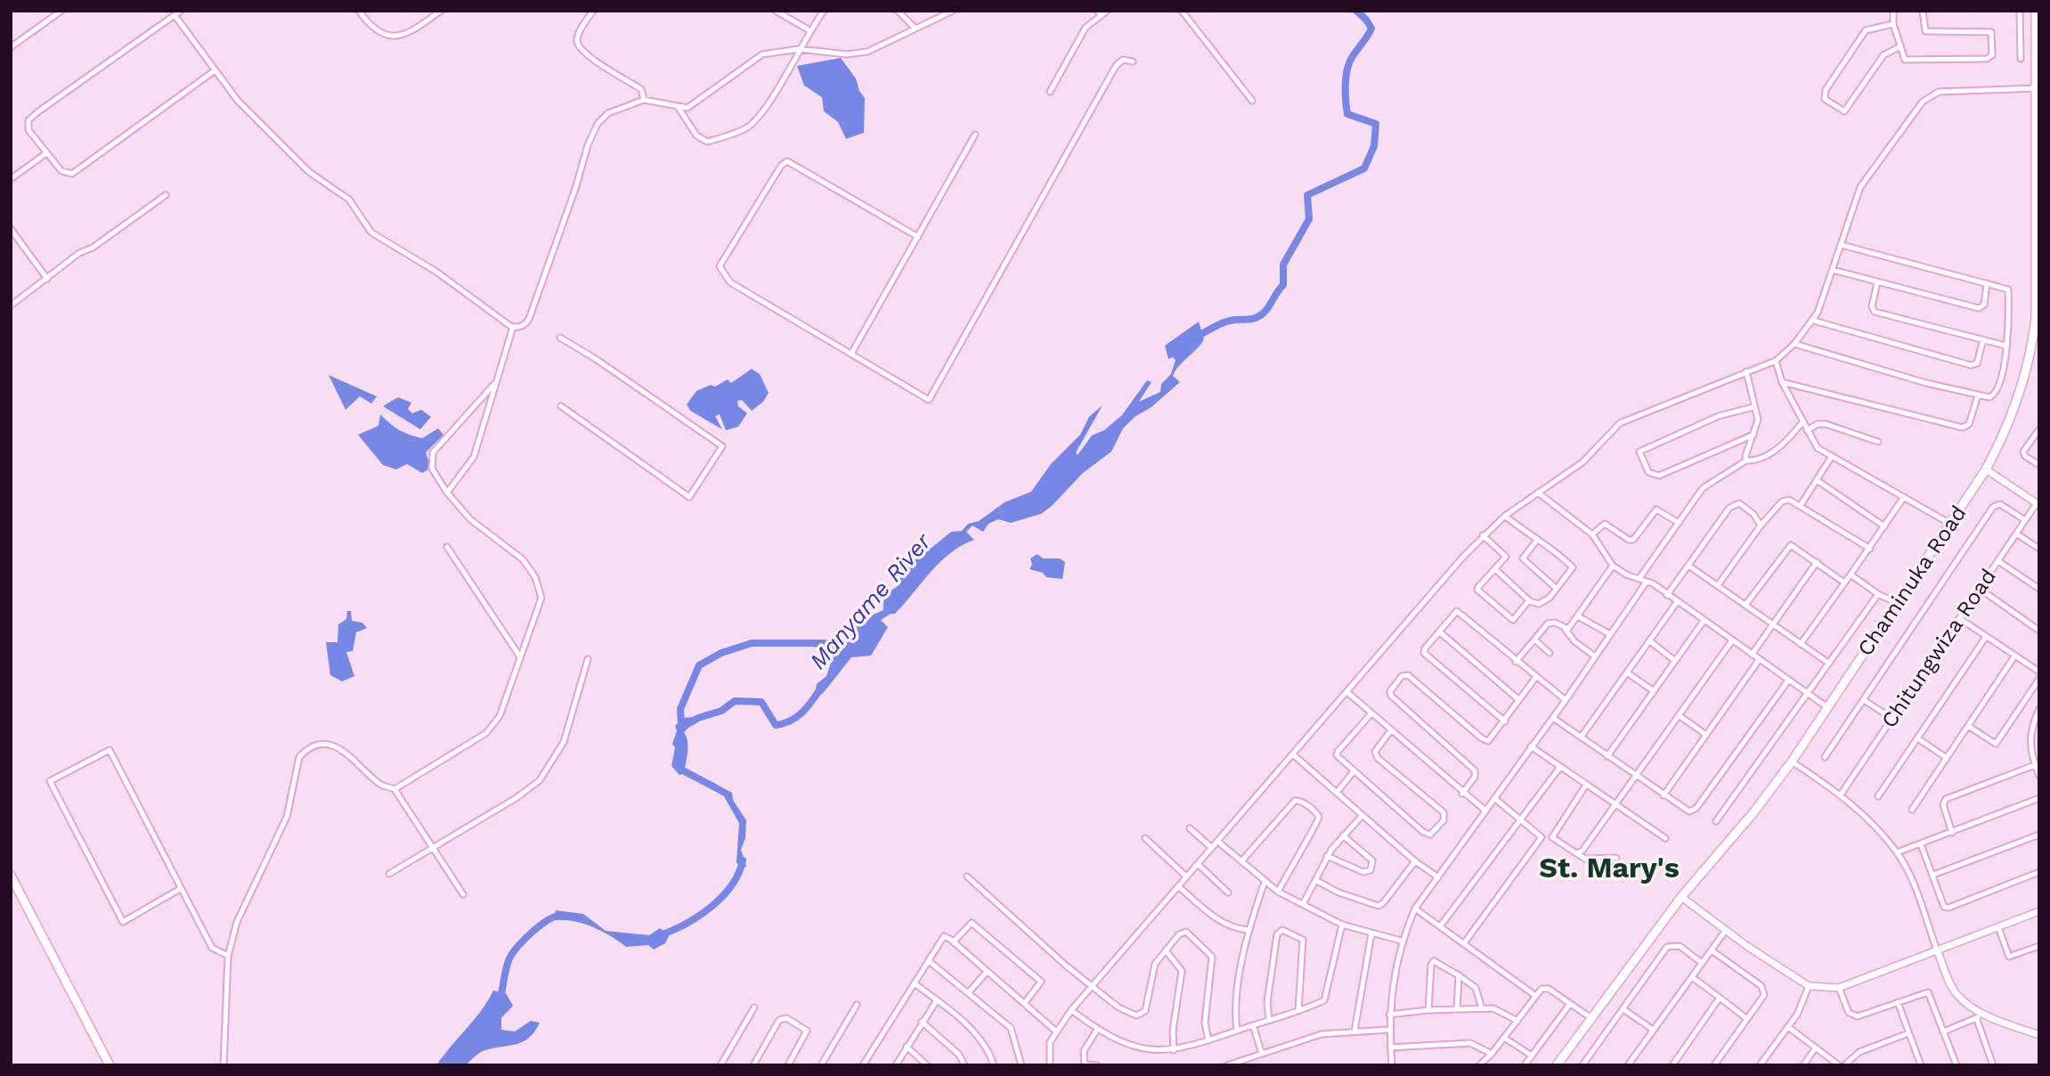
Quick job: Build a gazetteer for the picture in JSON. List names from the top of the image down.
{
  "streets": {
    "main road": ["Chaminuka Road"],
    "street": ["Chitungwiza Road"]
  },
  "districts": ["St. Mary's"],
  "water": ["Manyame River"]
}
